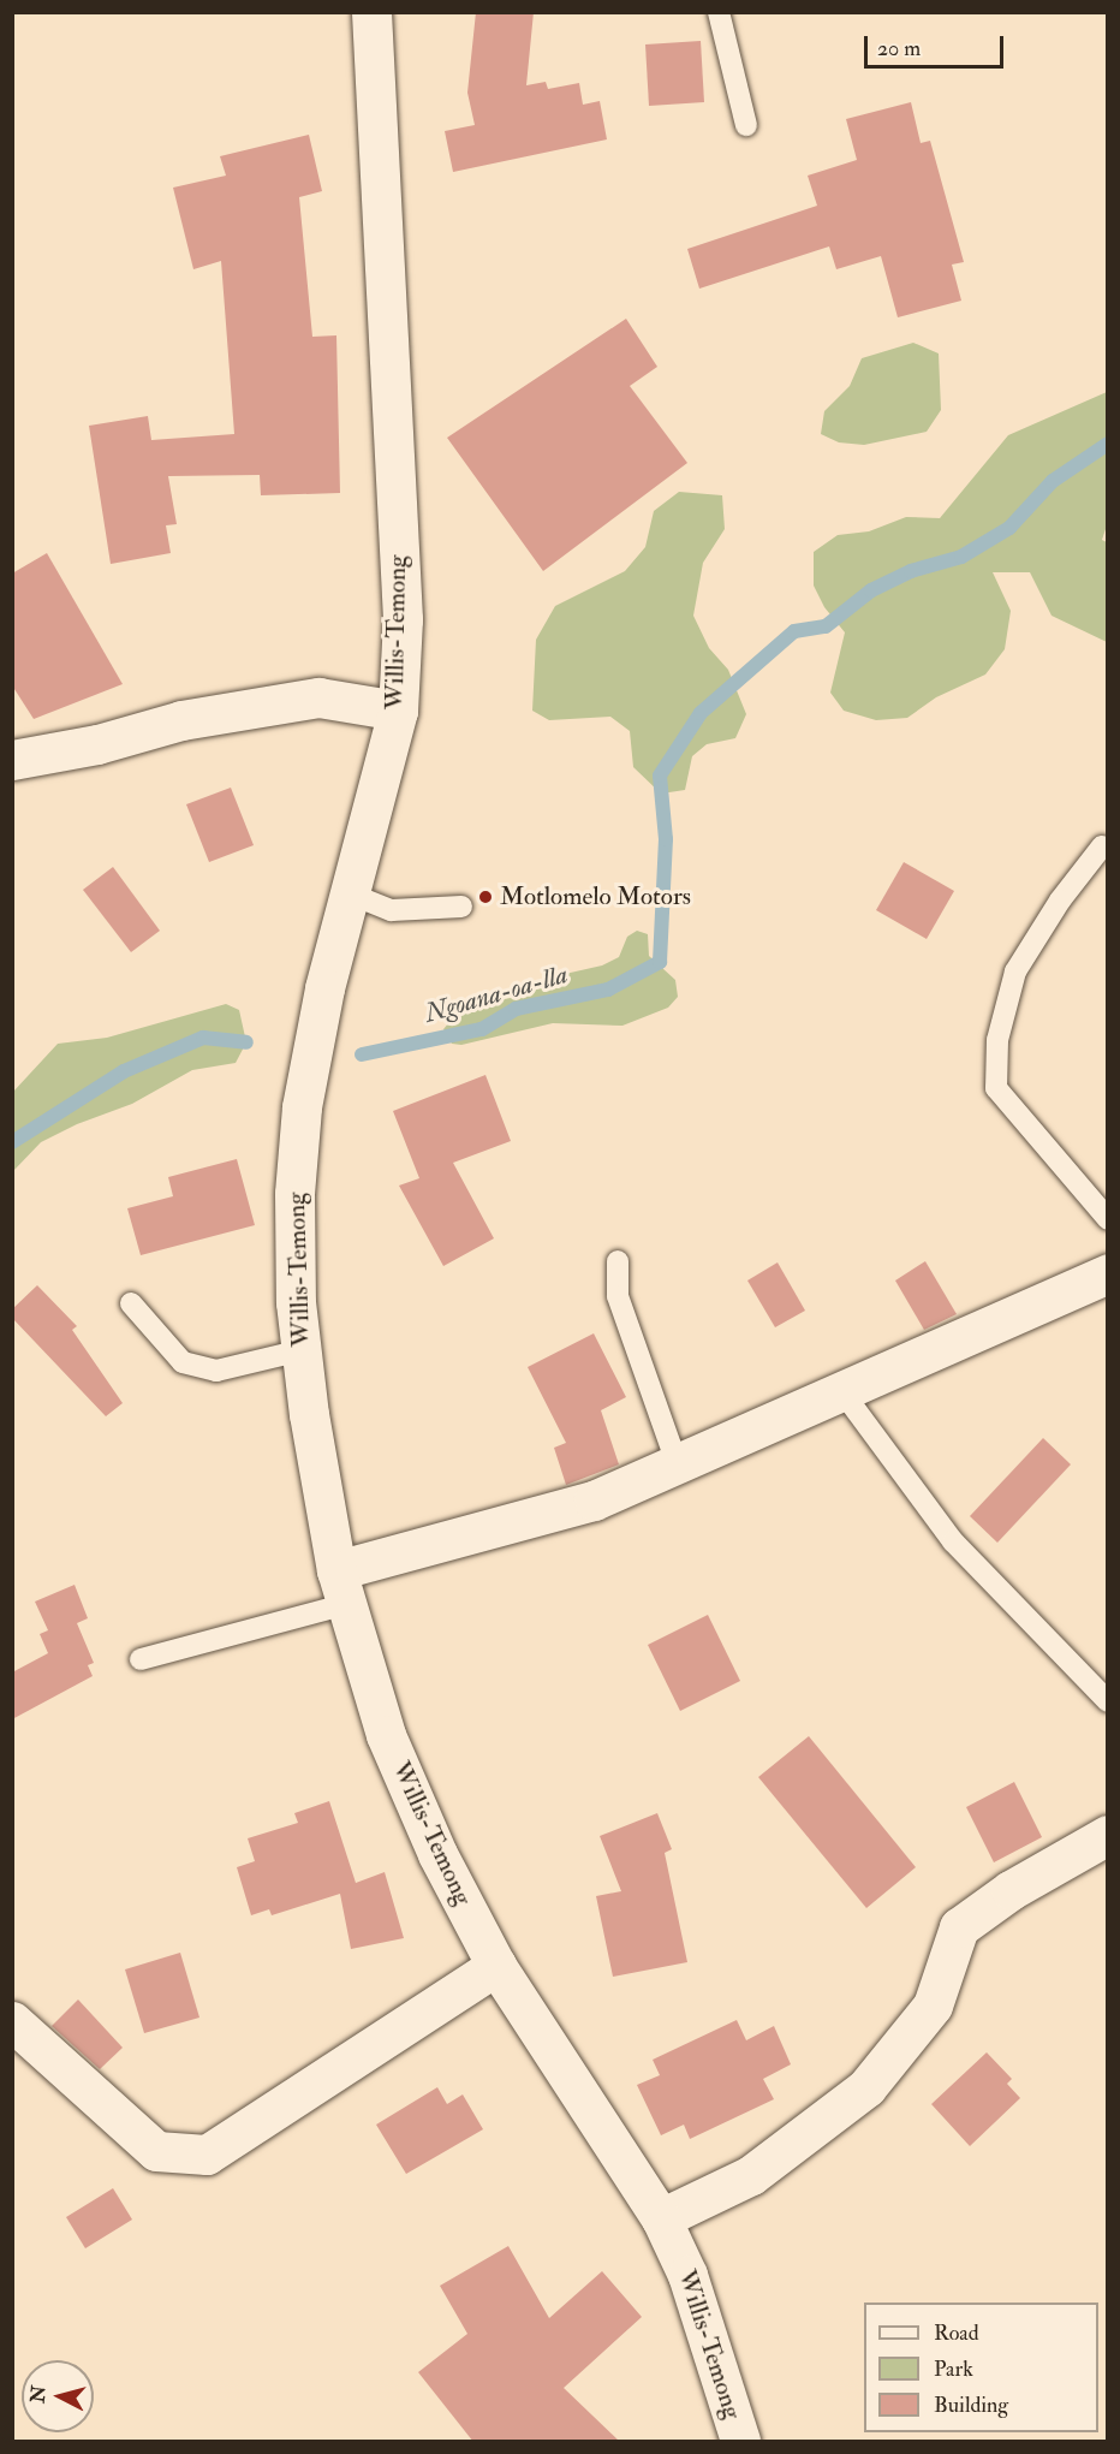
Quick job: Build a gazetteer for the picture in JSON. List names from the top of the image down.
{
  "streets": {
    "main road": ["Willis-Temong"]
  },
  "water": ["Ngoana-oa-lla"],
  "places": ["Motlomelo Motors"],
  "legend": ["Road", "Park", "Building"],
  "scale_bar": "20 m",
  "north": "left"
}
